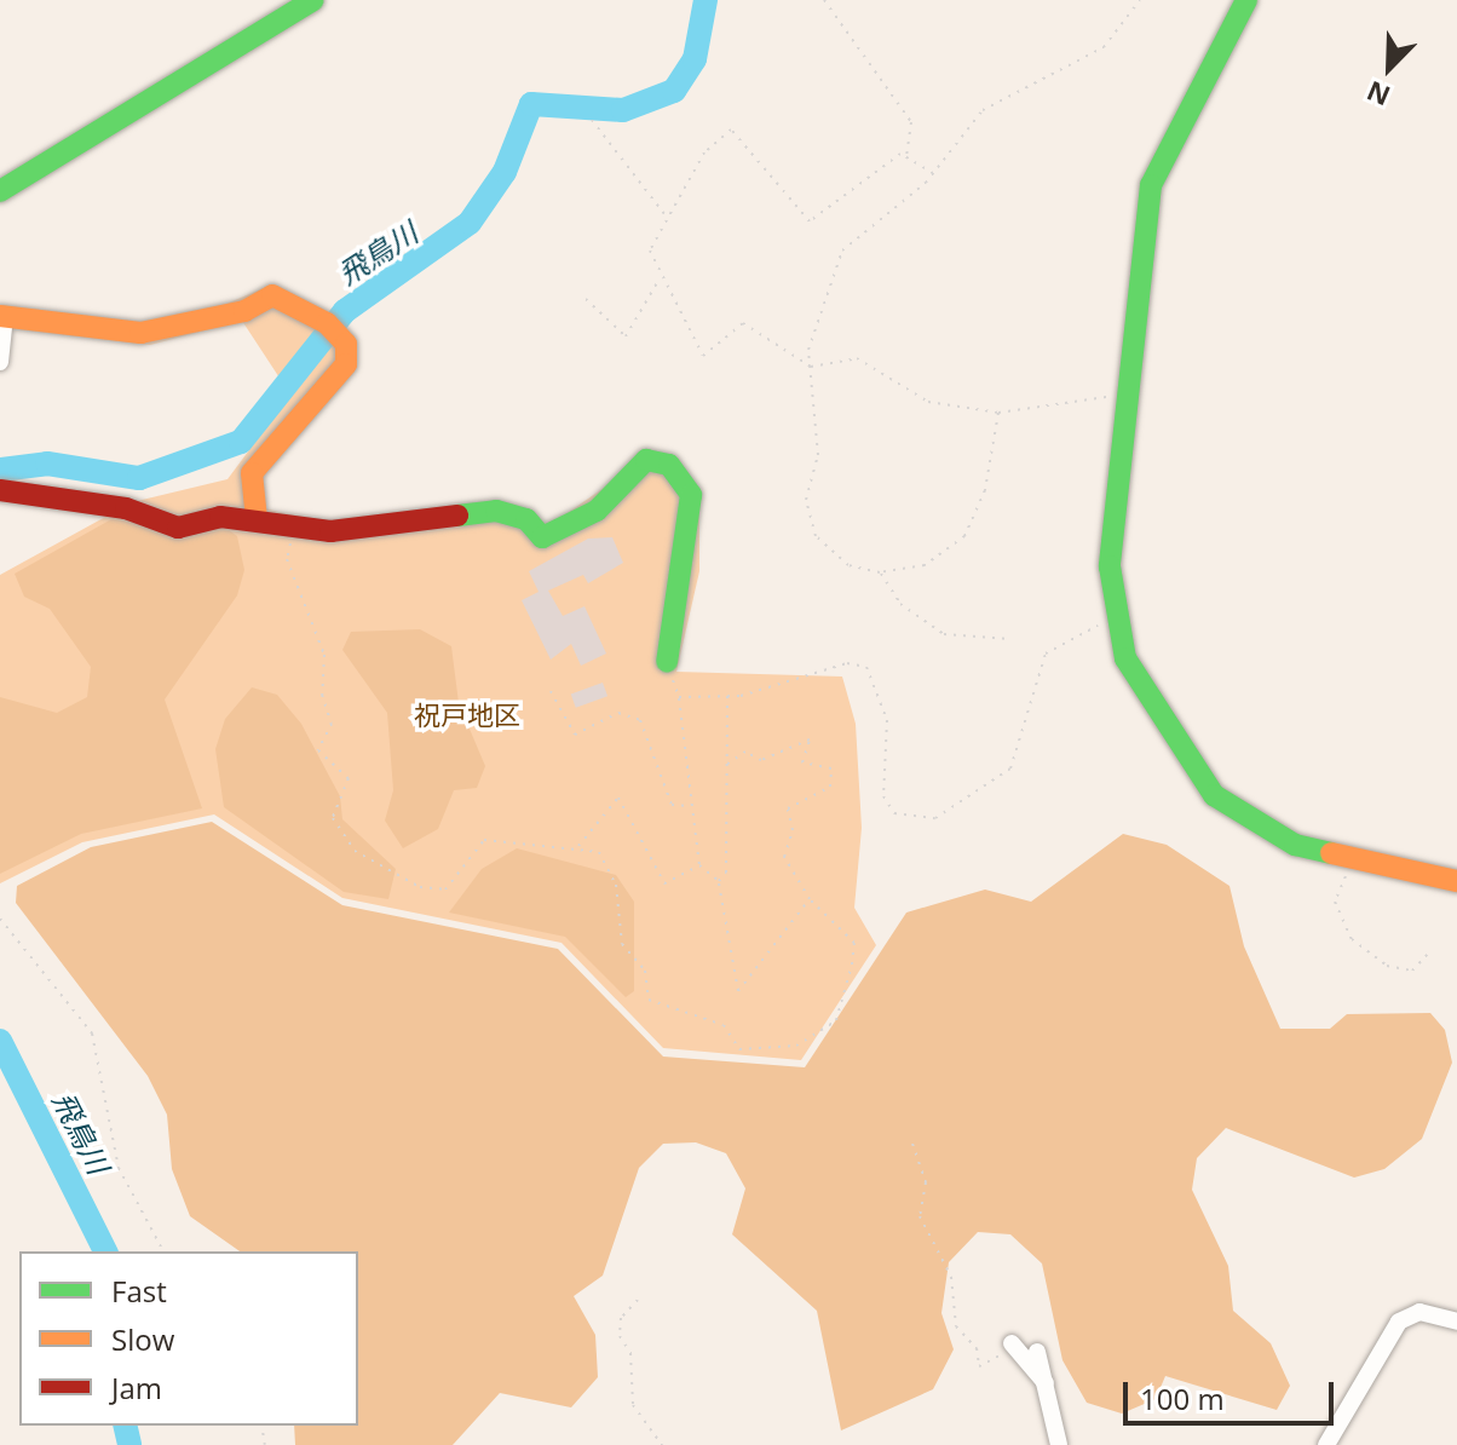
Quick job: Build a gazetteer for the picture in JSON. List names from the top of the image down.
{
  "water": ["飛鳥川"],
  "parks": ["祝戸地区"],
  "legend": ["Fast", "Slow", "Jam"],
  "scale_bar": "100 m",
  "north": "bottom left"
}
